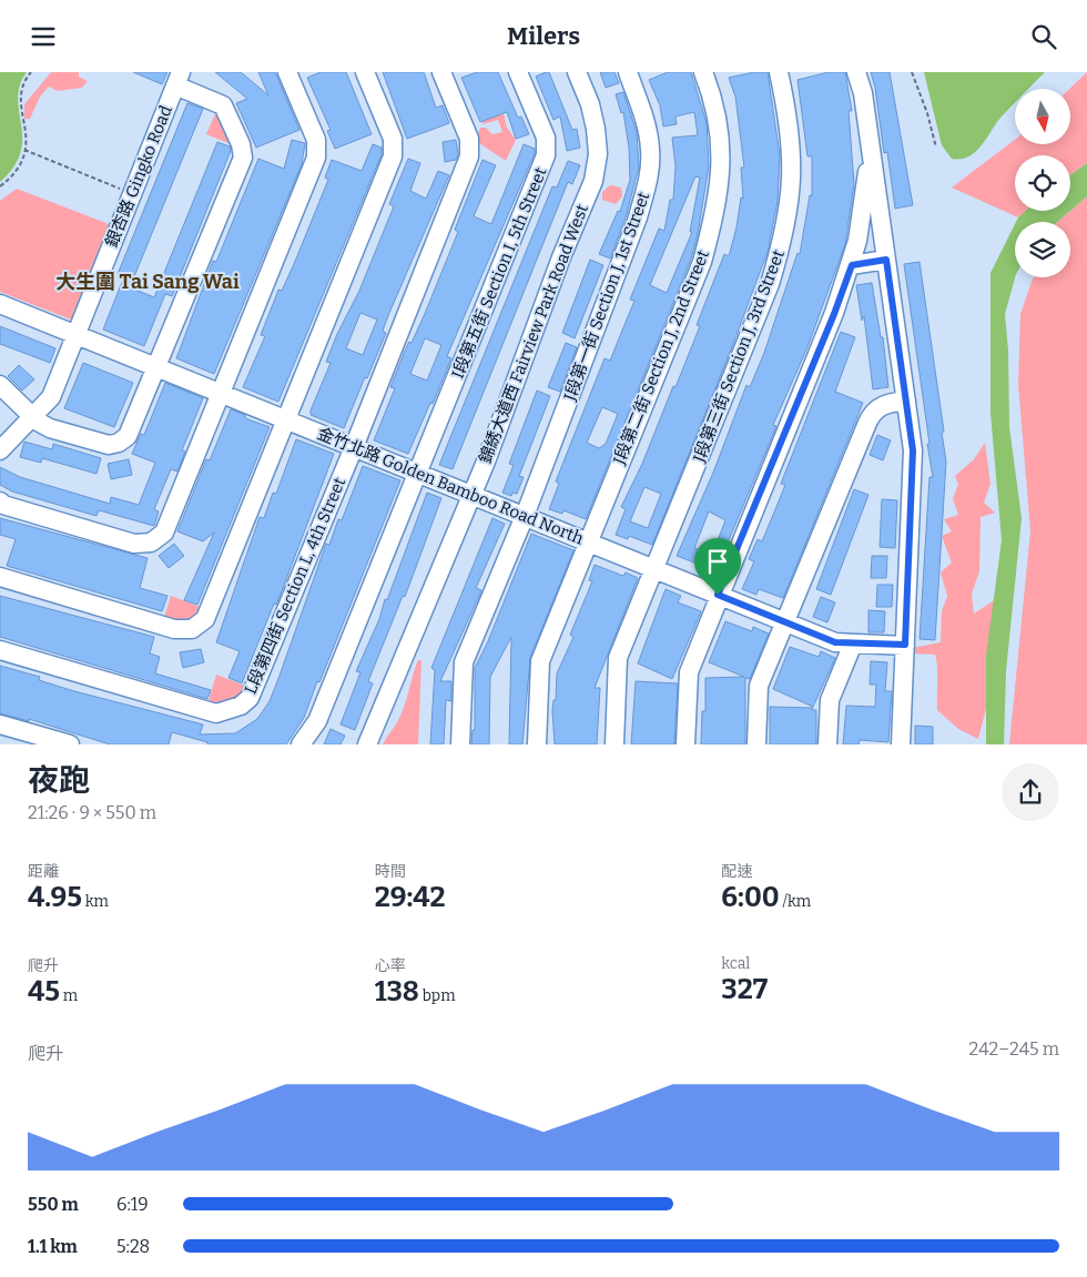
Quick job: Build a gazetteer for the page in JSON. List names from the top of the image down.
{
  "streets": {
    "street": [
      "銀杏路 Gingko Road",
      "I段第五街 Section I, 5th Street",
      "J段第一街 Section J, 1st Street",
      "錦綉大道西 Fairview Park Road West",
      "J段第三街 Section J, 3rd Street",
      "J段第二街 Section J, 2nd Street",
      "金竹北路 Golden Bamboo Road North",
      "L段第四街 Section L, 4th Street"
    ]
  },
  "crossings": [
    ["銀杏路 Gingko Road", "金竹北路 Golden Bamboo Road North"],
    ["I段第五街 Section I, 5th Street", "金竹北路 Golden Bamboo Road North"],
    ["J段第一街 Section J, 1st Street", "金竹北路 Golden Bamboo Road North"],
    ["錦綉大道西 Fairview Park Road West", "金竹北路 Golden Bamboo Road North"],
    ["J段第三街 Section J, 3rd Street", "金竹北路 Golden Bamboo Road North"],
    ["J段第二街 Section J, 2nd Street", "金竹北路 Golden Bamboo Road North"],
    ["金竹北路 Golden Bamboo Road North", "L段第四街 Section L, 4th Street"]
  ],
  "districts": ["大生圍 Tai Sang Wai"],
  "north": "bottom",
  "page": {
    "header": "Milers",
    "heading": ["夜跑", "21:26 · 9 × 550 m"],
    "stats": [
      ["距離", "4.95 km"],
      ["時間", "29:42"],
      ["配速", "6:00 /km"],
      ["爬升", "45 m"],
      ["心率", "138 bpm"],
      ["kcal", "327"]
    ],
    "chart": ["爬升", "242–245 m"],
    "list": [
      {
        "name": "550 m",
        "note": "6:19"
      },
      {
        "name": "1.1 km",
        "note": "5:28"
      }
    ]
  }
}
